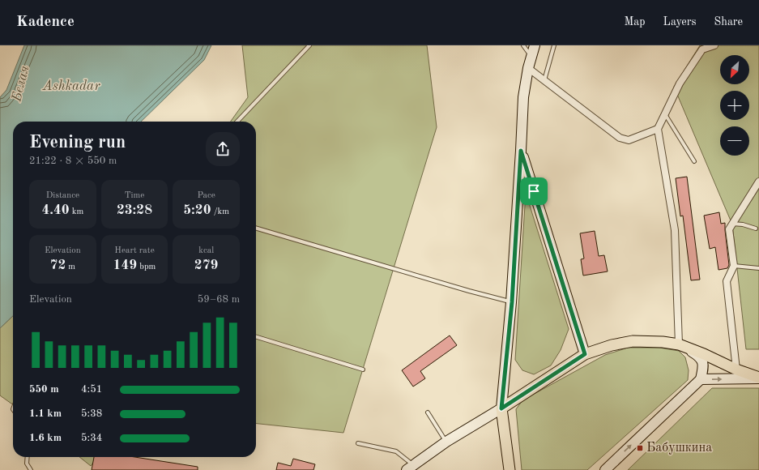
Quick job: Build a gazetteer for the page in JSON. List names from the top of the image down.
{
  "water": ["Белая", "Ashkadar"],
  "places": {
    "transit": ["Бабушкина"]
  },
  "north": "bottom left",
  "page": {
    "header": "Kadence",
    "nav": ["Map", "Layers", "Share"],
    "map_buttons": ["+", "−"],
    "heading": ["Evening run", "21:22 · 8 × 550 m"],
    "stats": [
      ["Distance", "4.40 km"],
      ["Time", "23:28"],
      ["Pace", "5:20 /km"],
      ["Elevation", "72 m"],
      ["Heart rate", "149 bpm"],
      ["kcal", "279"]
    ],
    "chart": ["Elevation", "59–68 m"],
    "list": [
      {
        "name": "550 m",
        "note": "4:51"
      },
      {
        "name": "1.1 km",
        "note": "5:38"
      },
      {
        "name": "1.6 km",
        "note": "5:34"
      }
    ]
  }
}
